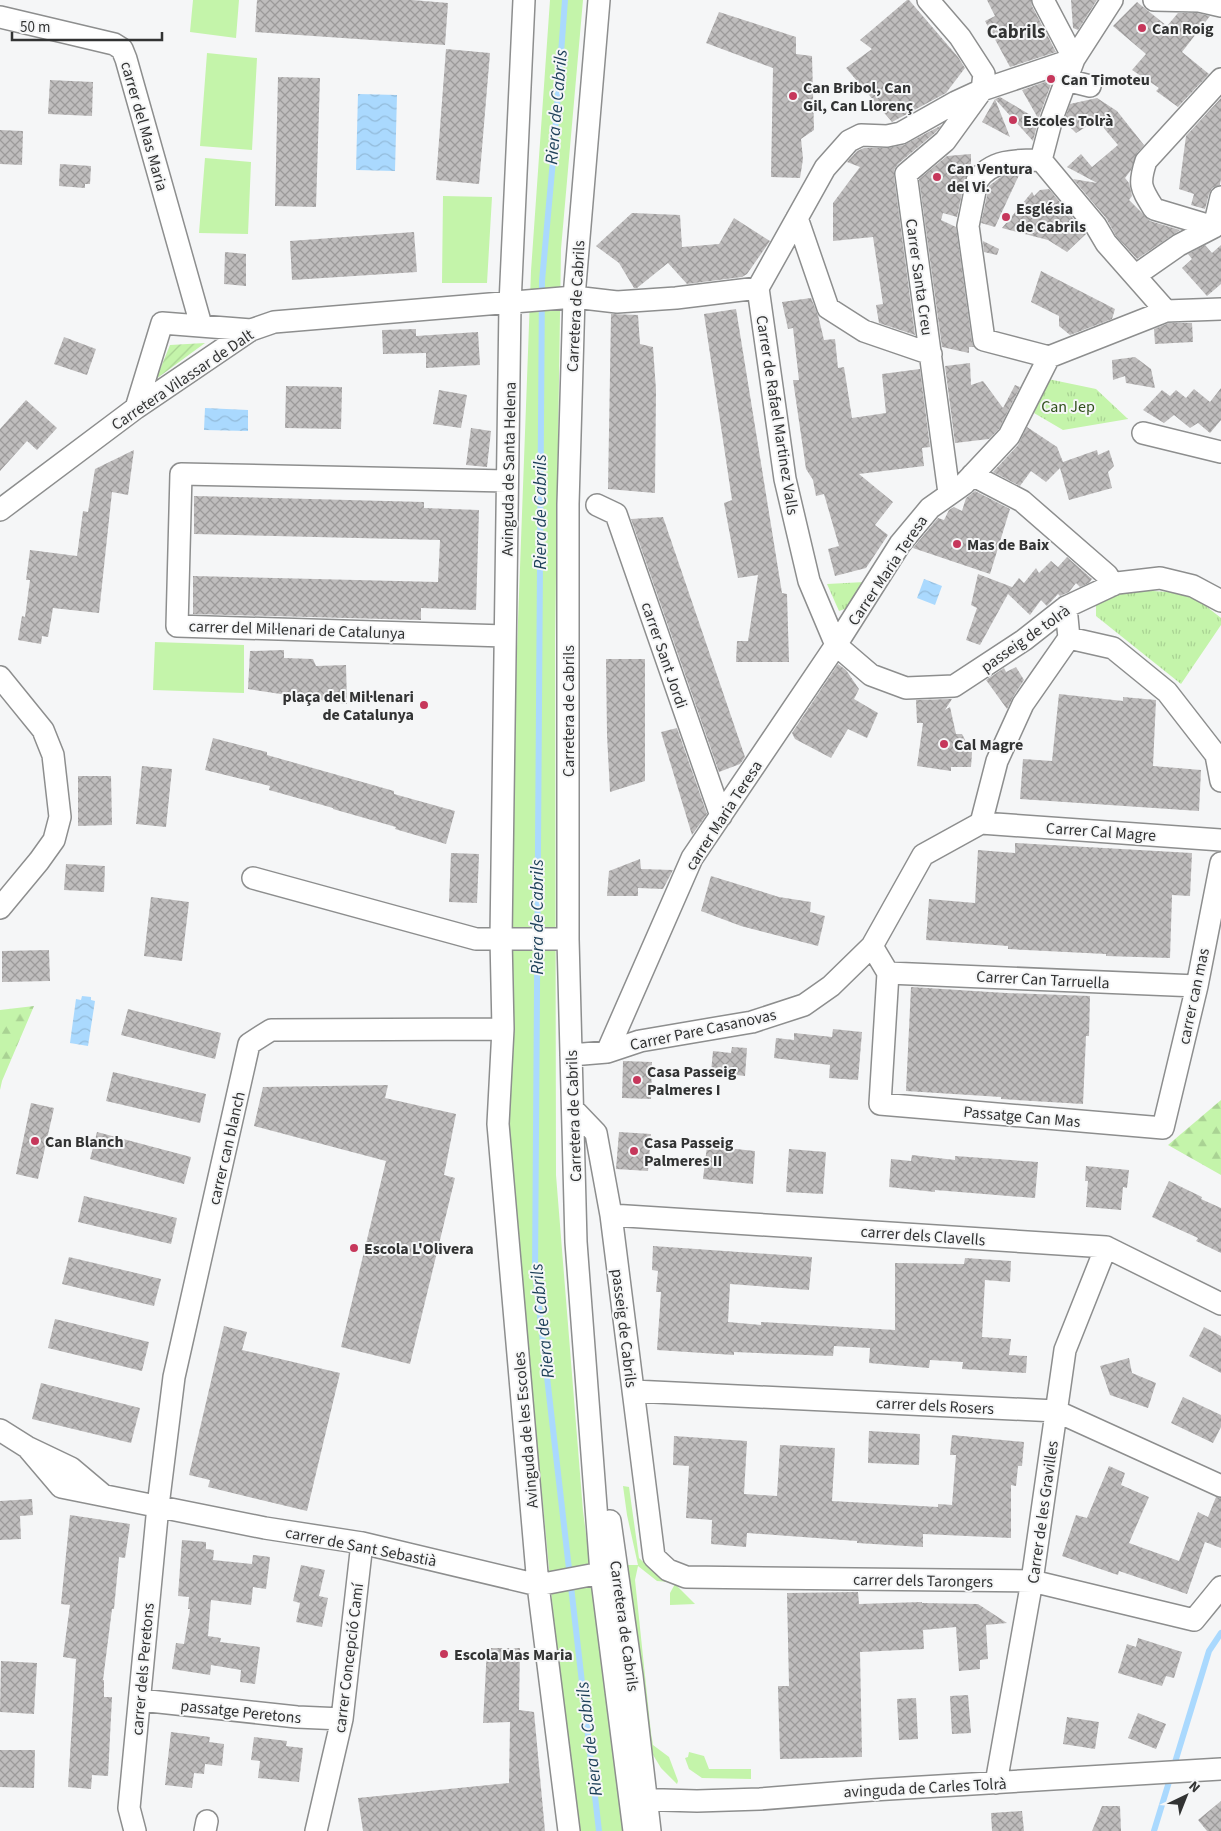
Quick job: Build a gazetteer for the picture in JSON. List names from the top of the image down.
{
  "streets": {
    "street": [
      "carrer del Mas Maria",
      "Carrer Santa Creu",
      "Carretera de Cabrils",
      "Carretera Vilassar de Dalt",
      "Carrer de Rafael Martinez Valls",
      "Avinguda de Santa Helena",
      "Carrer Maria Teresa",
      "carrer del Mil·lenari de Catalunya",
      "passeig de tolrà",
      "carrer Sant Jordi",
      "carrer Maria Teresa",
      "Carrer Cal Magre",
      "Carrer Can Tarruella",
      "carrer can mas",
      "Carrer Pare Casanovas",
      "Passatge Can Mas",
      "carrer can blanch",
      "carrer dels Clavells",
      "passeig de Cabrils",
      "carrer dels Rosers",
      "Avinguda de les Escoles",
      "Carrer de les Gravilles",
      "carrer de Sant Sebastià",
      "carrer dels Tarongers",
      "carrer Concepció Camí",
      "carrer dels Peretons",
      "passatge Peretons",
      "avinguda de Carles Tolrà"
    ]
  },
  "crossings": [
    ["Carrer Santa Creu", "Carrer Maria Teresa"],
    ["Carretera de Cabrils", "Carrer Pare Casanovas"],
    ["Carretera de Cabrils", "passeig de Cabrils"],
    ["Carretera de Cabrils", "carrer de Sant Sebastià"],
    ["Carretera de Cabrils", "avinguda de Carles Tolrà"],
    ["Carretera Vilassar de Dalt", "Avinguda de Santa Helena"],
    ["Carrer de Rafael Martinez Valls", "Carrer Maria Teresa"],
    ["Carrer de Rafael Martinez Valls", "passeig de tolrà"],
    ["Carrer de Rafael Martinez Valls", "carrer Maria Teresa"],
    ["Avinguda de Santa Helena", "carrer del Mil·lenari de Catalunya"],
    ["Avinguda de Santa Helena", "Avinguda de les Escoles"],
    ["Carrer Maria Teresa", "passeig de tolrà"],
    ["Carrer Maria Teresa", "carrer Maria Teresa"],
    ["passeig de tolrà", "carrer Maria Teresa"],
    ["carrer Sant Jordi", "carrer Maria Teresa"],
    ["carrer Maria Teresa", "Carrer Pare Casanovas"],
    ["Carrer Can Tarruella", "carrer can mas"],
    ["Carrer Can Tarruella", "Passatge Can Mas"],
    ["carrer can mas", "Passatge Can Mas"],
    ["carrer can blanch", "Avinguda de les Escoles"],
    ["carrer can blanch", "carrer de Sant Sebastià"],
    ["carrer can blanch", "carrer dels Peretons"],
    ["carrer dels Clavells", "passeig de Cabrils"],
    ["carrer dels Clavells", "Carrer de les Gravilles"],
    ["passeig de Cabrils", "carrer dels Rosers"],
    ["passeig de Cabrils", "carrer dels Tarongers"],
    ["carrer dels Rosers", "Carrer de les Gravilles"],
    ["Avinguda de les Escoles", "carrer de Sant Sebastià"],
    ["Carrer de les Gravilles", "carrer dels Tarongers"],
    ["Carrer de les Gravilles", "avinguda de Carles Tolrà"],
    ["carrer de Sant Sebastià", "carrer Concepció Camí"],
    ["carrer de Sant Sebastià", "carrer dels Peretons"],
    ["carrer Concepció Camí", "passatge Peretons"],
    ["carrer dels Peretons", "passatge Peretons"]
  ],
  "districts": ["Cabrils"],
  "water": ["Riera de Cabrils"],
  "parks": ["Can Jep"],
  "places": [
    "Can Roig",
    "Can Timoteu",
    "Can Bribol, Can Gil, Can Llorenç",
    "Escoles Tolrà",
    "Can Ventura del Vi.",
    "Església de Cabrils",
    "Mas de Baix",
    "plaça del Mil·lenari de Catalunya",
    "Cal Magre",
    "Casa Passeig Palmeres I",
    "Can Blanch",
    "Casa Passeig Palmeres II",
    "Escola L'Olivera",
    "Escola Mas Maria"
  ],
  "scale_bar": "50 m",
  "north": "top right"
}
